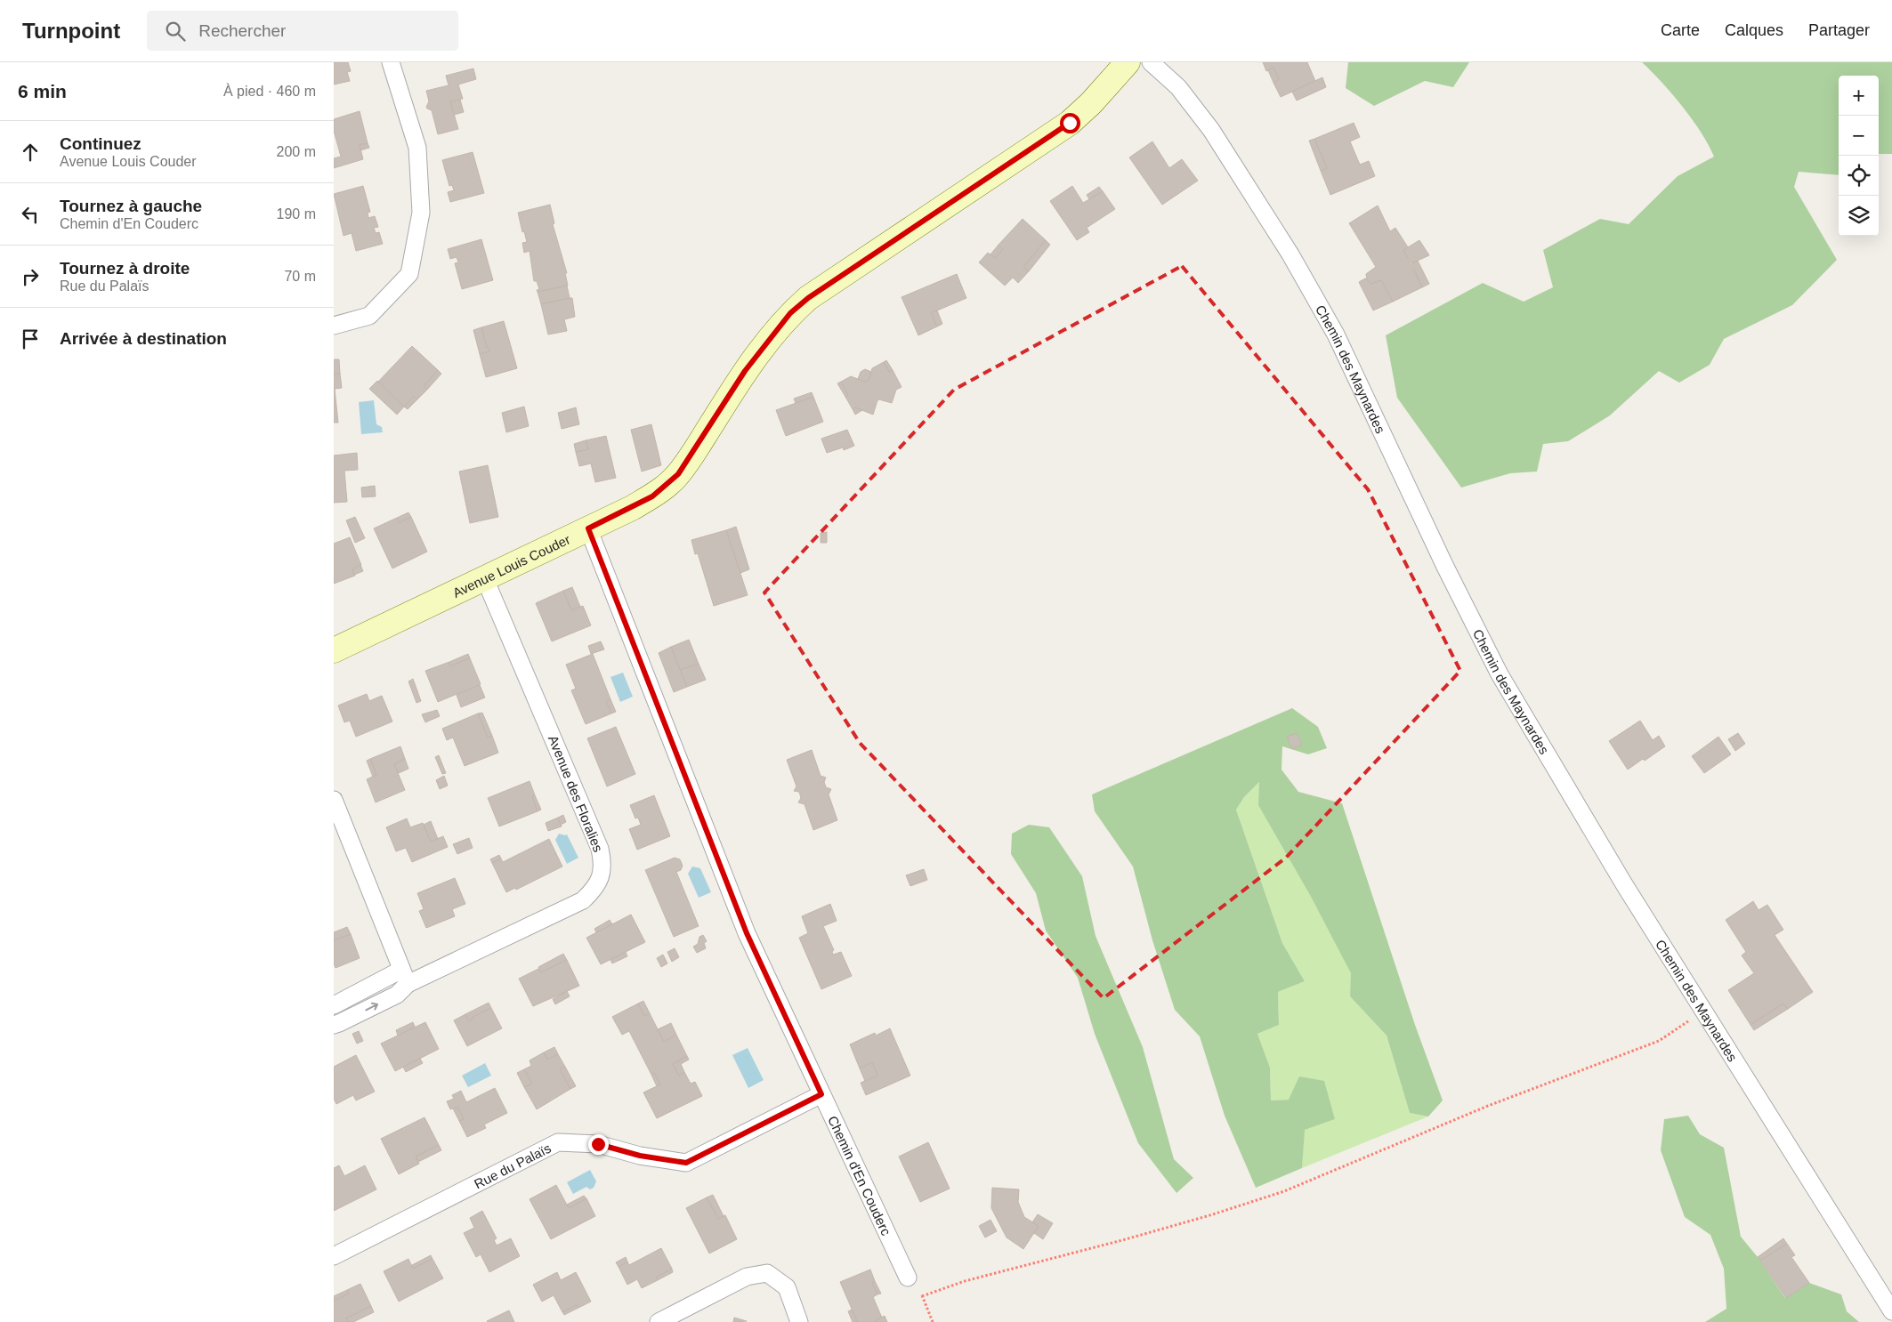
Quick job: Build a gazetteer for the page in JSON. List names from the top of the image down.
{
  "streets": {
    "street": [
      "Chemin des Maynardes",
      "Avenue Louis Couder",
      "Avenue des Floralies",
      "Rue du Palaïs",
      "Chemin d'En Couderc"
    ]
  },
  "crossings": [
    ["Avenue Louis Couder", "Avenue des Floralies"],
    ["Avenue Louis Couder", "Chemin d'En Couderc"],
    ["Rue du Palaïs", "Chemin d'En Couderc"]
  ],
  "page": {
    "header": "Turnpoint",
    "search": "Rechercher",
    "nav": ["Carte", "Calques", "Partager"],
    "heading": ["6 min", "À pied · 460 m"],
    "map_buttons": ["+", "−"],
    "list": [
      ["Continuez", "Avenue Louis Couder", "200 m"],
      ["Tournez à gauche", "Chemin d'En Couderc", "190 m"],
      ["Tournez à droite", "Rue du Palaïs", "70 m"],
      "Arrivée à destination"
    ]
  }
}
